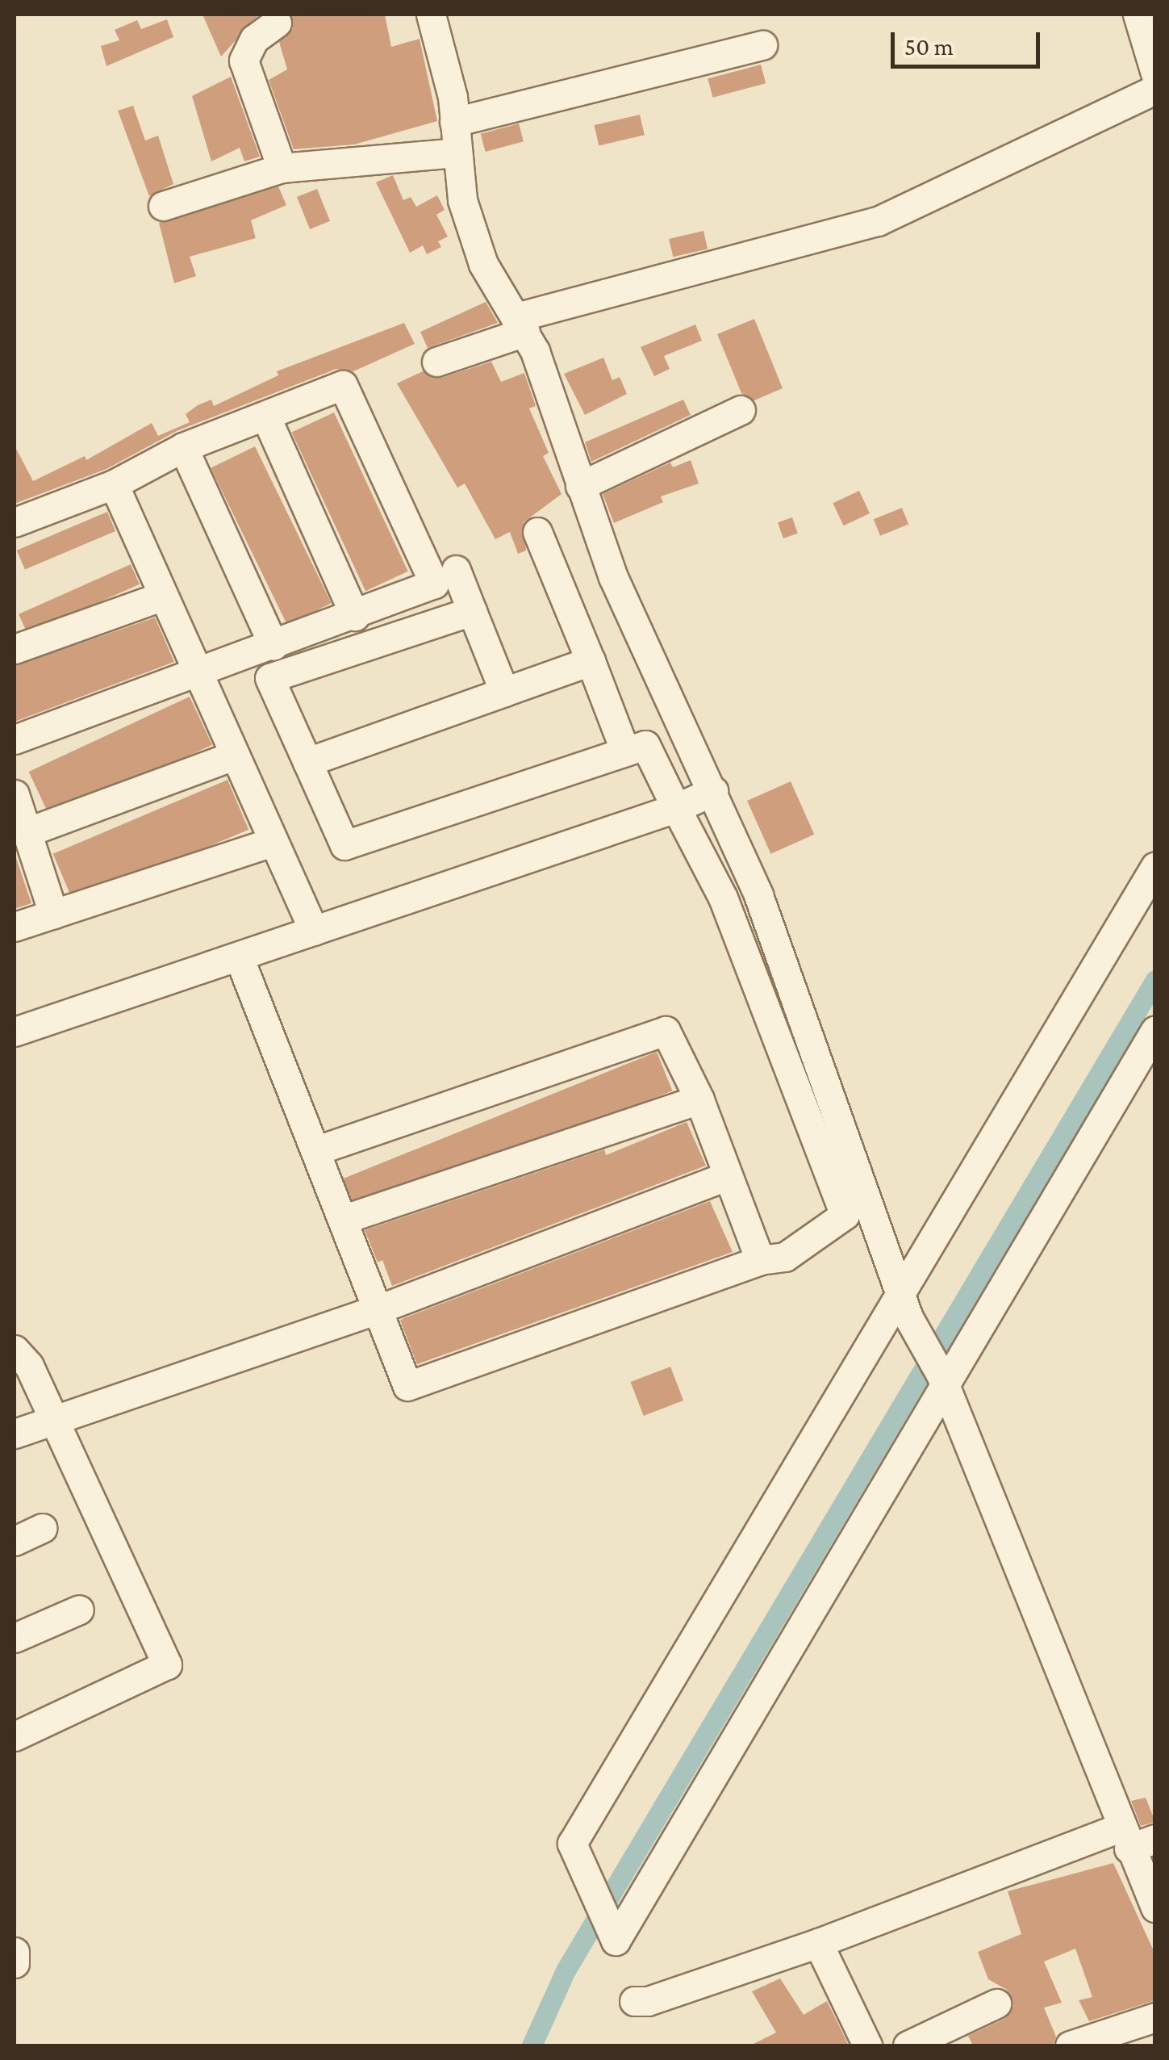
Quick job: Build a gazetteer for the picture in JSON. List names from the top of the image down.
{
  "scale_bar": "50 m"
}
